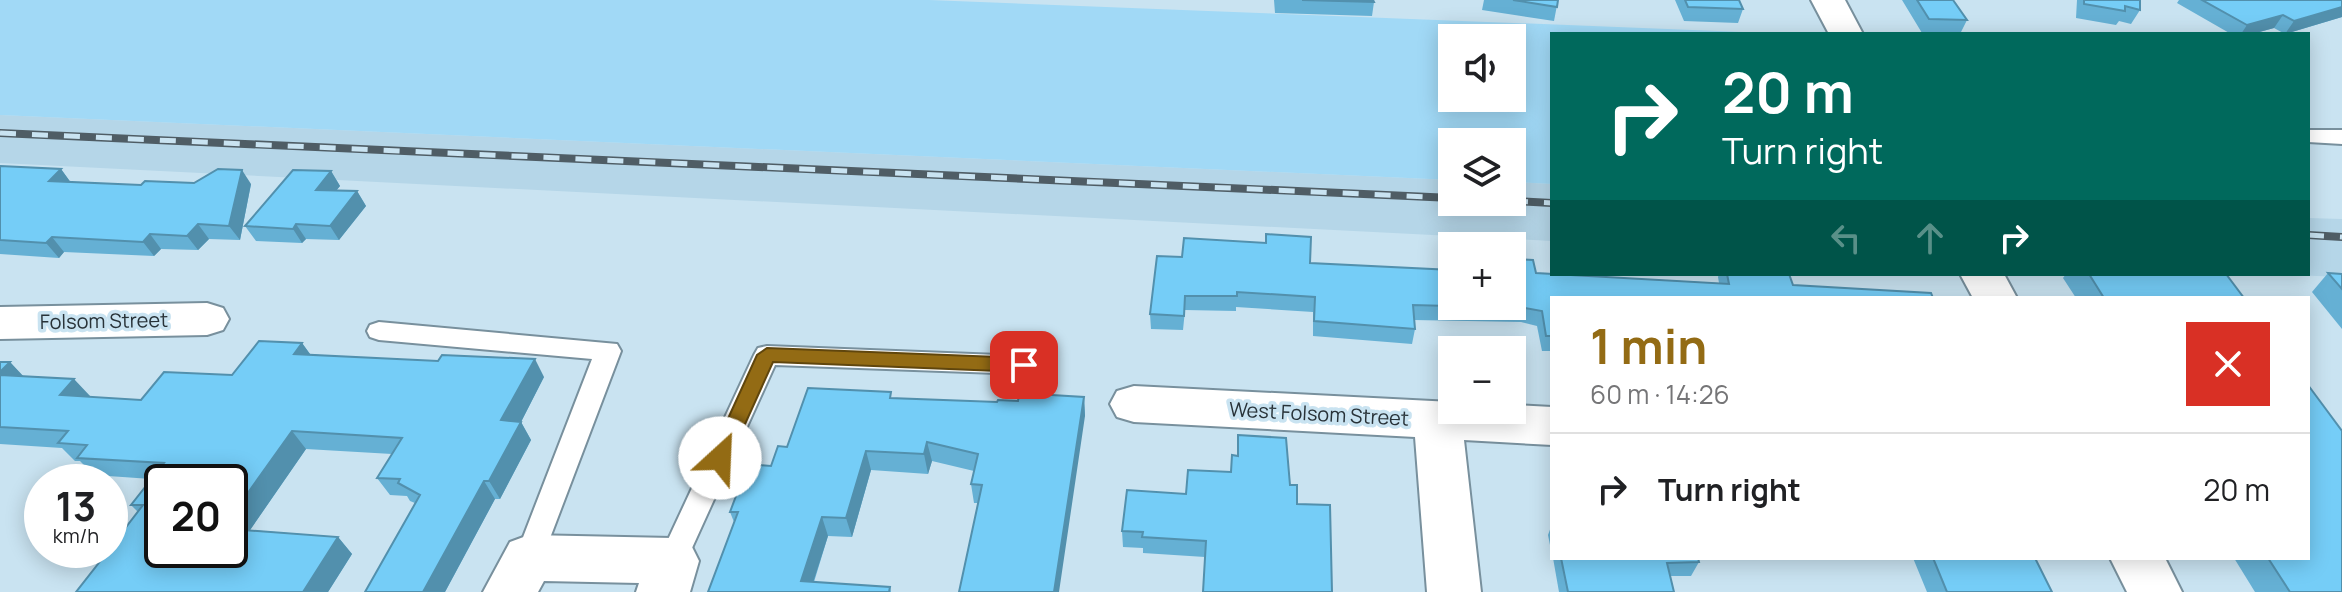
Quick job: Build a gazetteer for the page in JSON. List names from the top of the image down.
{
  "streets": {
    "street": ["Folsom Street", "West Folsom Street"]
  },
  "page": {
    "map_buttons": ["+", "−"],
    "turn": ["20 m", "Turn right"],
    "heading": ["1 min", "60 m · 14:26"],
    "list": [
      {
        "name": "Turn right",
        "value": "20 m"
      }
    ],
    "speed": "13 km/h",
    "limit": "20"
  }
}
